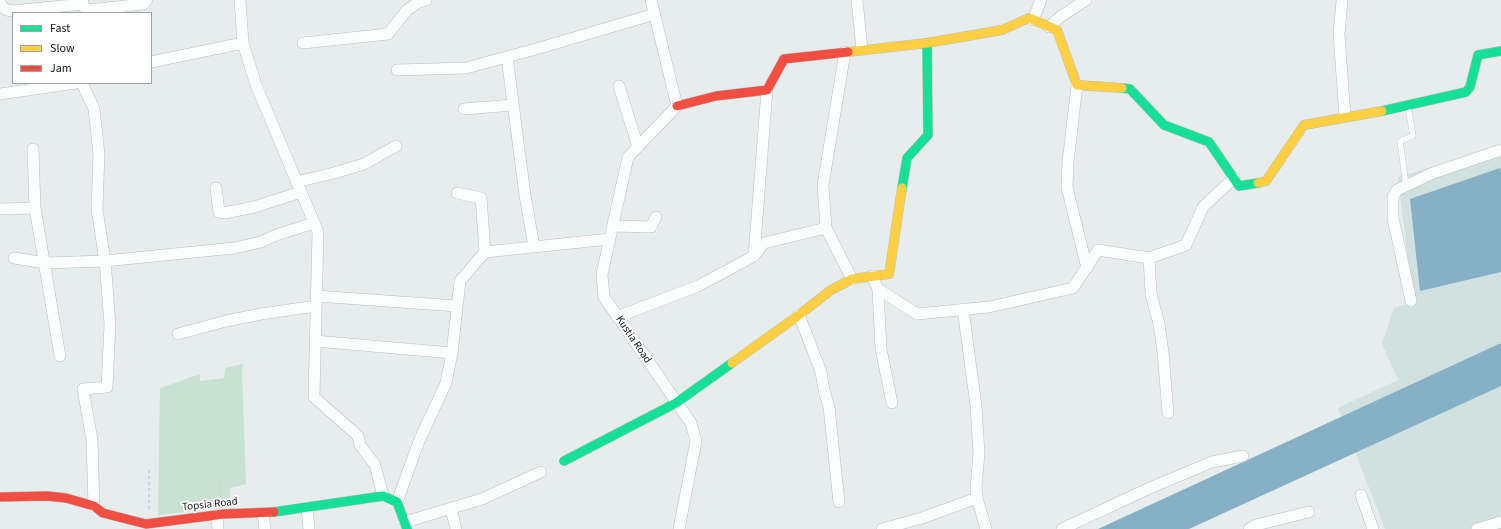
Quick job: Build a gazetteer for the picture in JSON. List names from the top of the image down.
{
  "streets": {
    "street": ["Kustia Road", "Topsia Road"]
  },
  "legend": ["Fast", "Slow", "Jam"]
}
